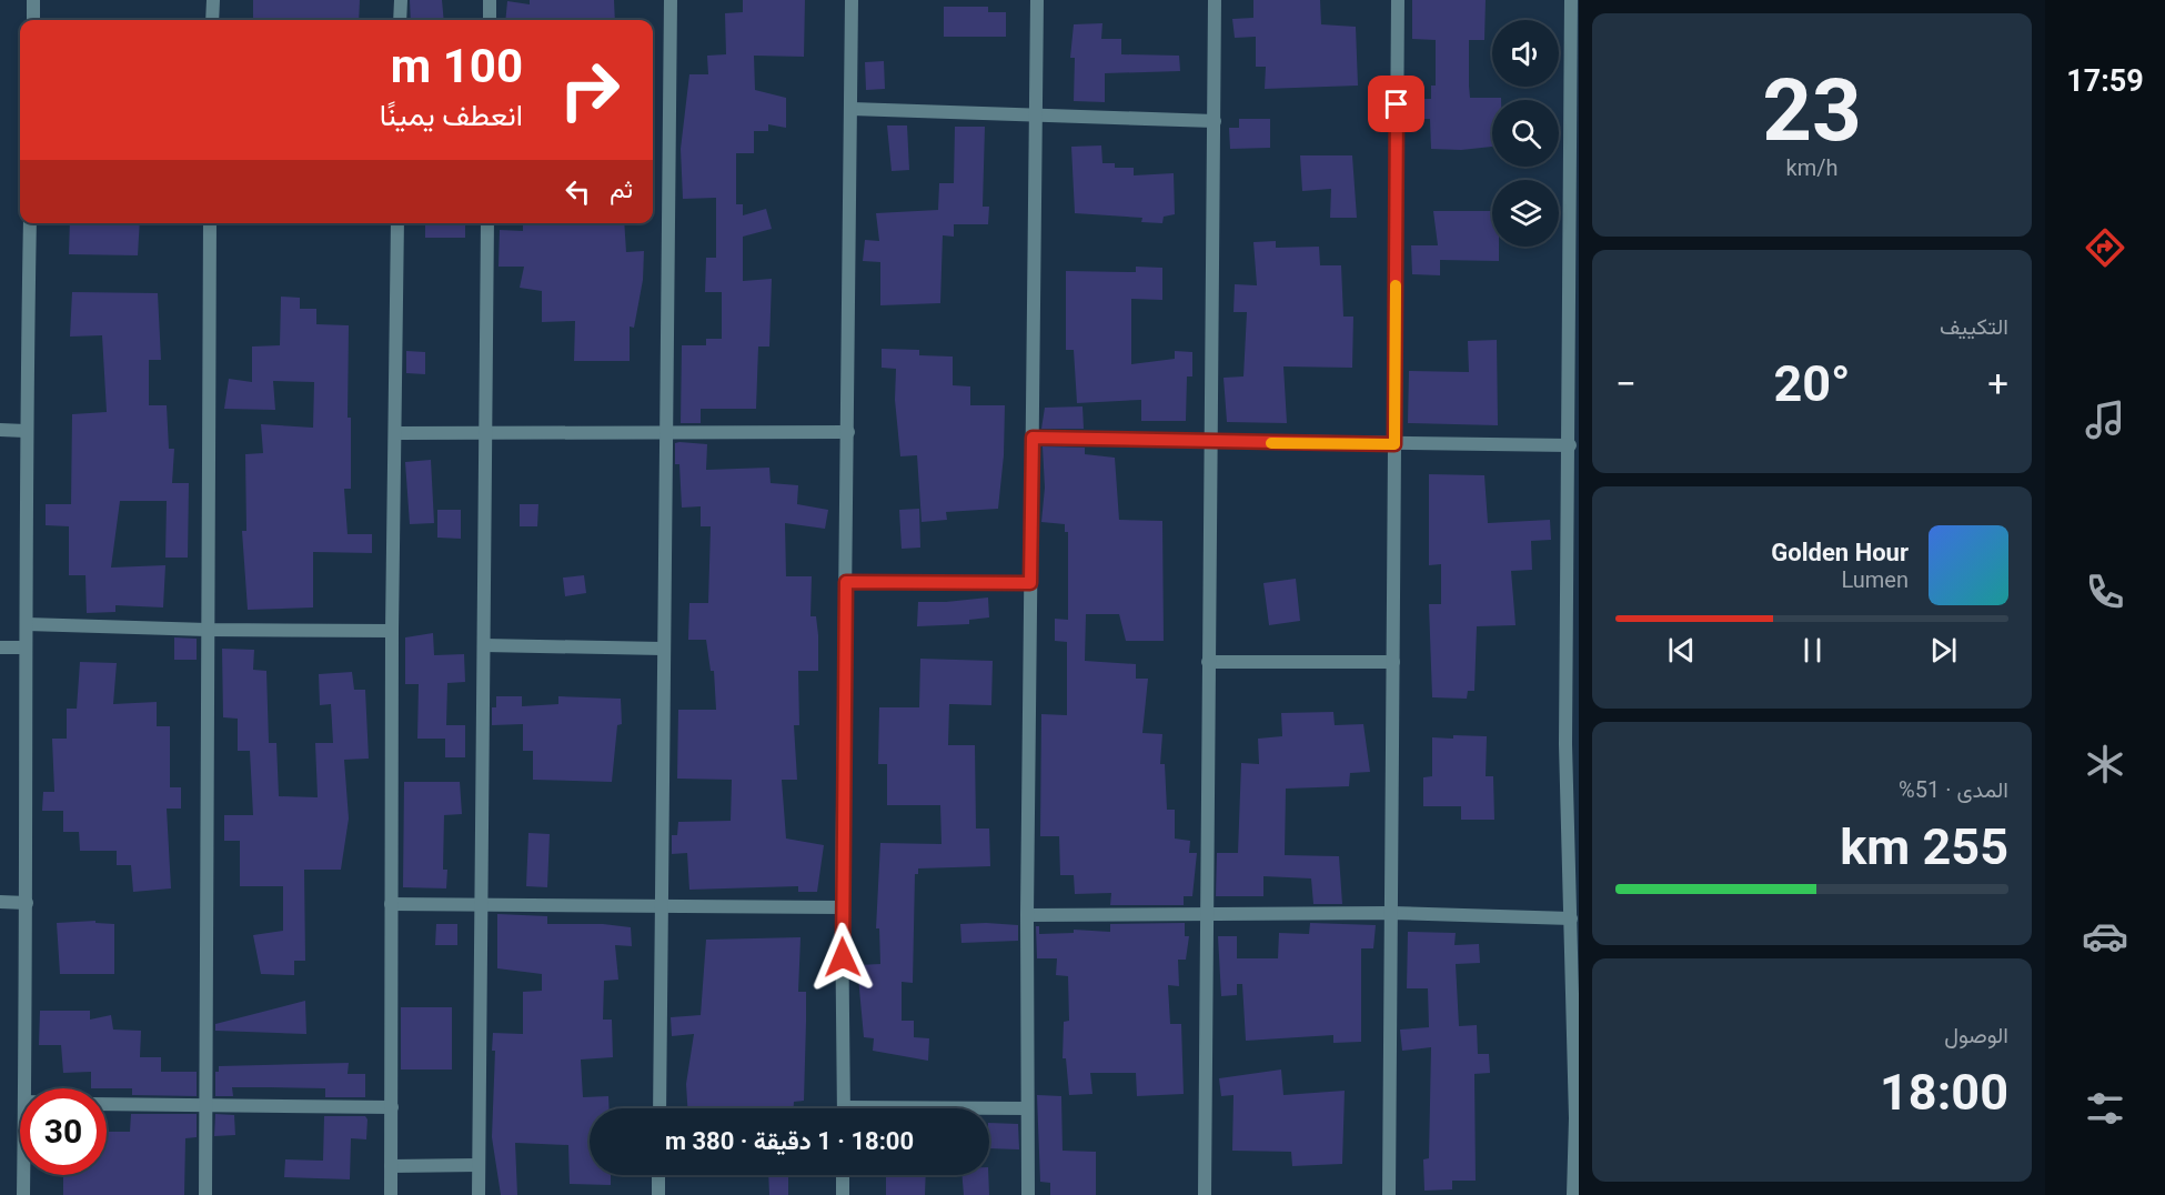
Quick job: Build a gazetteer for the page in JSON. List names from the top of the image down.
{
  "page": {
    "tabs": "17:59",
    "tile": [
      ["23", "km/h"],
      "التكييف",
      ["المدى · 51%", "255 km"],
      ["الوصول", "18:00"]
    ],
    "turn": ["100 m", "انعطف يمينًا"],
    "then": "ثم",
    "heat": ["−", "20°", "+"],
    "song": ["Golden Hour", "Lumen"],
    "limit": "30",
    "trip": "18:00 · 1 دقيقة · 380 m"
  }
}
